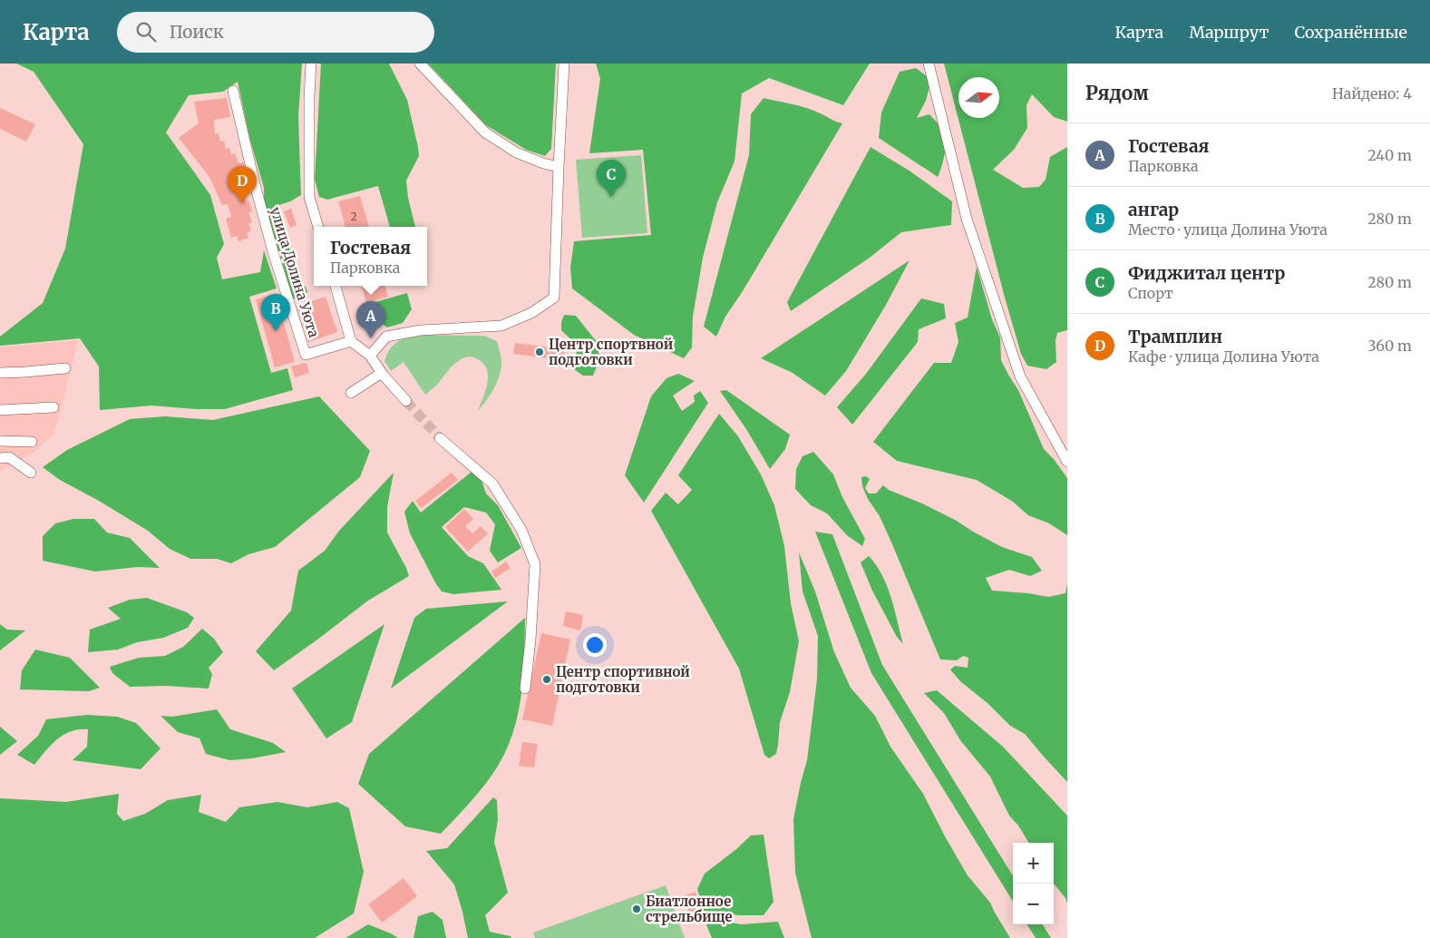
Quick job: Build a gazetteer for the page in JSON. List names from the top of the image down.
{
  "streets": {
    "street": ["улица Долина Уюта"]
  },
  "places": ["Центр спортвной подготовки", "Центр спортивной подготовки", "Биатлонное стрельбище"],
  "house_numbers": ["2"],
  "north": "right",
  "page": {
    "header": "Карта",
    "search": "Поиск",
    "nav": ["Карта", "Маршрут", "Сохранённые"],
    "heading": ["Рядом", "Найдено: 4"],
    "list": [
      {
        "mark": "A",
        "name": "Гостевая",
        "note": "Парковка",
        "value": "240 m"
      },
      {
        "mark": "B",
        "name": "ангар",
        "note": "Место · улица Долина Уюта",
        "value": "280 m"
      },
      {
        "mark": "C",
        "name": "Фиджитал центр",
        "note": "Спорт",
        "value": "280 m"
      },
      {
        "mark": "D",
        "name": "Трамплин",
        "note": "Кафе · улица Долина Уюта",
        "value": "360 m"
      }
    ],
    "pins": [
      "C",
      "D",
      "B",
      "A"
    ],
    "popup": ["Гостевая", "Парковка"],
    "map_buttons": ["+", "−"]
  }
}
